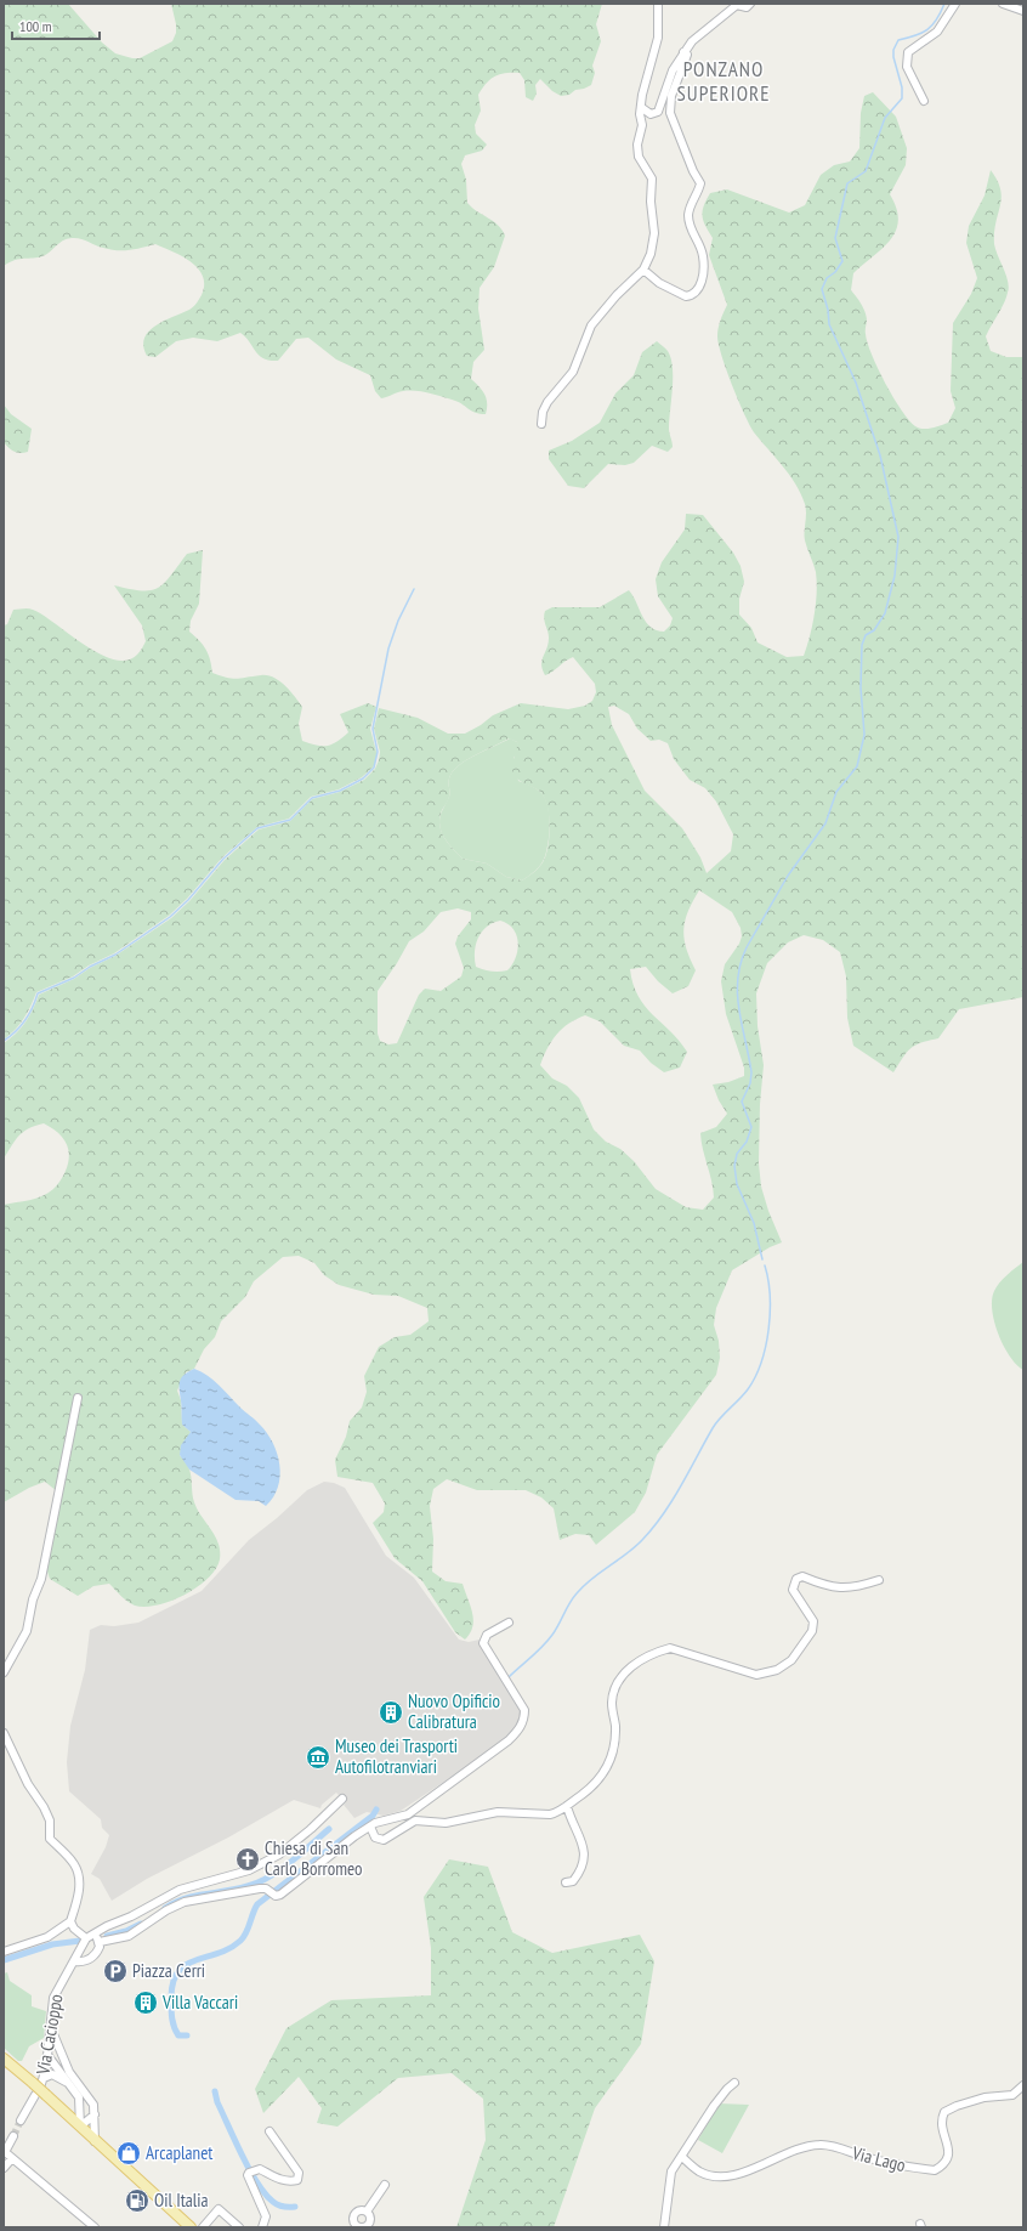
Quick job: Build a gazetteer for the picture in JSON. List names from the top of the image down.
{
  "streets": {
    "street": ["Via Cacioppo", "Via Lago"]
  },
  "districts": ["PONZANO SUPERIORE"],
  "places": {
    "building": ["Nuovo Opificio Calibratura", "Villa Vaccari"],
    "museum": ["Museo dei Trasporti Autofilotranviari"],
    "church": ["Chiesa di San Carlo Borromeo"],
    "parking": ["Piazza Cerri"],
    "shop": ["Arcaplanet"],
    "fuel station": ["Oil Italia"]
  },
  "scale_bar": "100 m"
}
